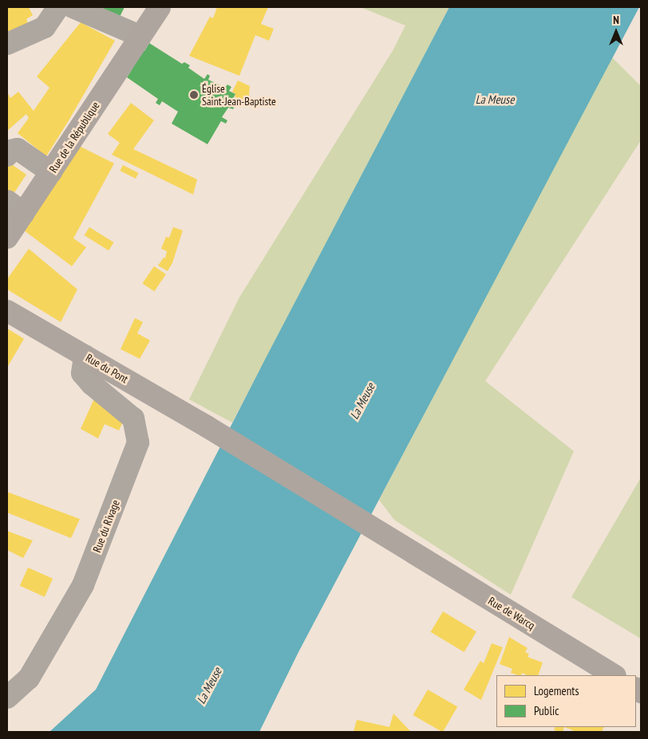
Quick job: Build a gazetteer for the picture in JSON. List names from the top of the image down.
{
  "streets": {
    "main road": ["Rue de la République", "Rue du Pont", "Rue de Warcq"],
    "street": ["Rue du Rivage"]
  },
  "crossings": [
    ["Rue du Pont", "Rue du Rivage"],
    ["Rue du Pont", "Rue de Warcq"]
  ],
  "water": ["La Meuse"],
  "places": ["Église Saint-Jean-Baptiste"],
  "legend": ["Logements", "Public"],
  "north": "top"
}
